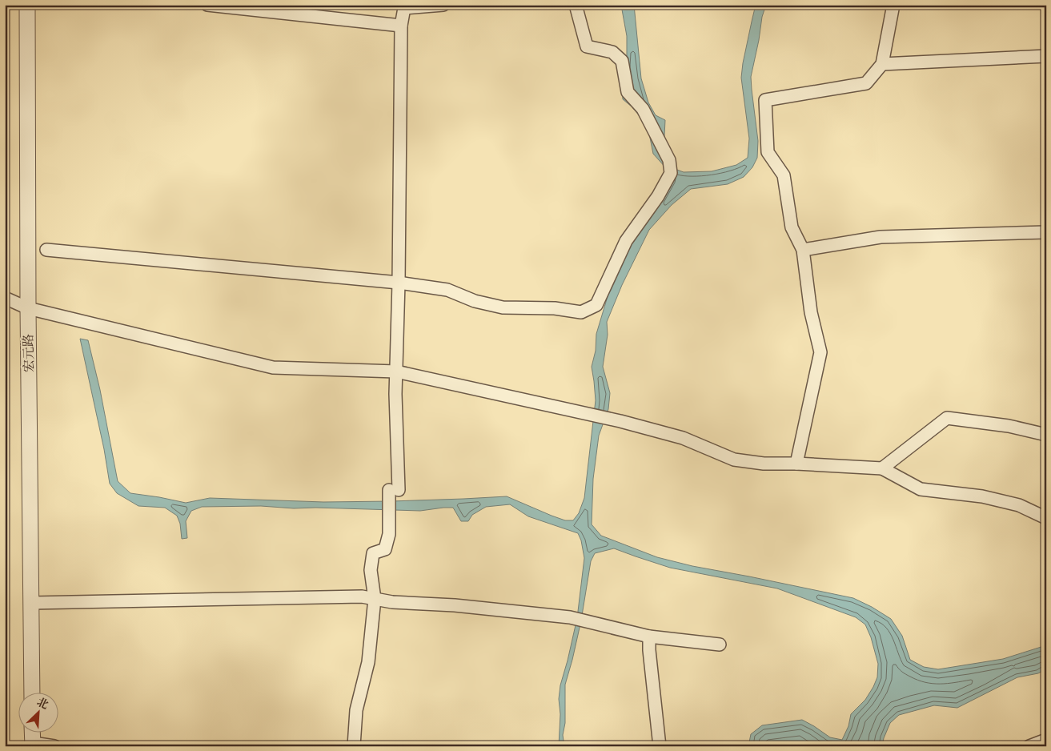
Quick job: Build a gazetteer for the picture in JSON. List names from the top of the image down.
{
  "streets": {
    "street": ["宏元路"]
  },
  "north": "top right"
}
